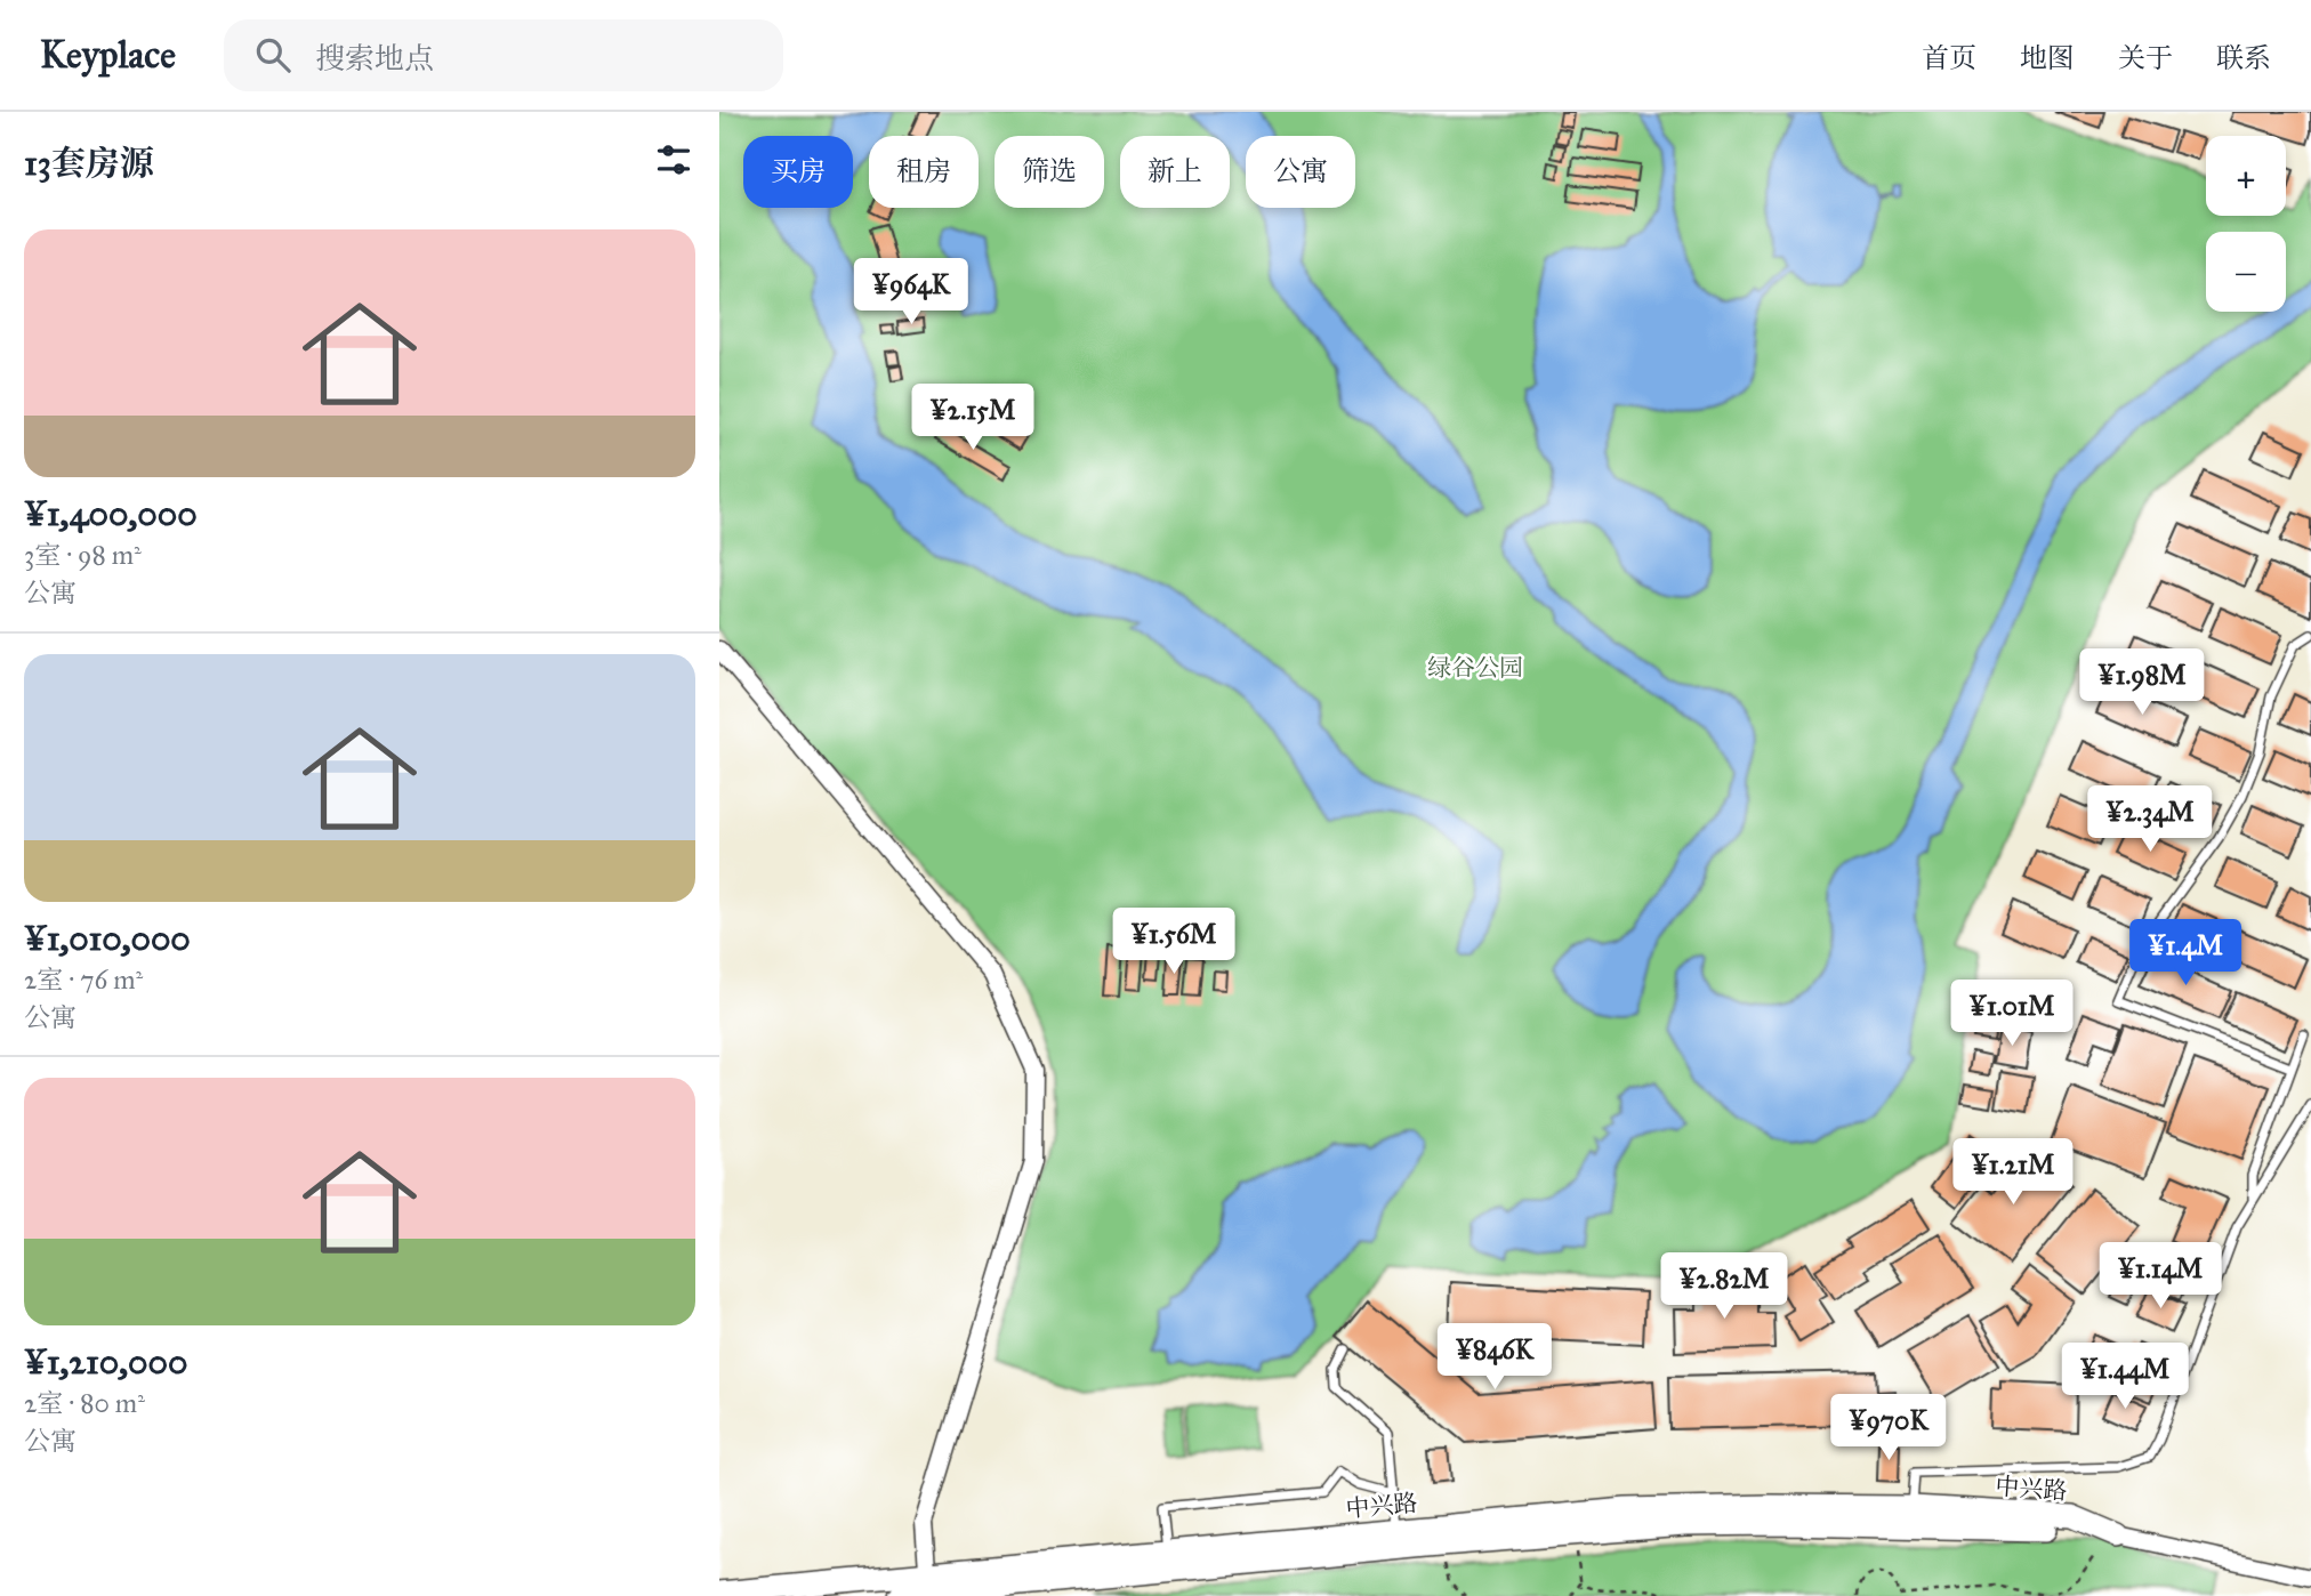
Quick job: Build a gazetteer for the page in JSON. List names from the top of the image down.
{
  "streets": {
    "main road": ["中兴路"]
  },
  "parks": ["绿谷公园"],
  "page": {
    "header": "Keyplace",
    "search": "搜索地点",
    "nav": [
      "首页",
      "地图",
      "关于",
      "联系"
    ],
    "heading": "13套房源",
    "map_buttons": ["+", "−"],
    "chip": [
      "买房",
      "租房",
      "筛选",
      "新上",
      "公寓"
    ],
    "list": [
      {
        "name": "¥1,400,000",
        "note": "3室 · 98 m² · 公寓"
      },
      {
        "name": "¥1,010,000",
        "note": "2室 · 76 m² · 公寓"
      },
      {
        "name": "¥1,210,000",
        "note": "2室 · 80 m² · 公寓"
      }
    ],
    "price": [
      "¥964K",
      "¥2.15M",
      "¥1.98M",
      "¥2.34M",
      "¥1.56M",
      "¥1.4M",
      "¥1.01M",
      "¥1.21M",
      "¥1.14M",
      "¥2.82M",
      "¥846K",
      "¥1.44M",
      "¥970K"
    ]
  }
}
